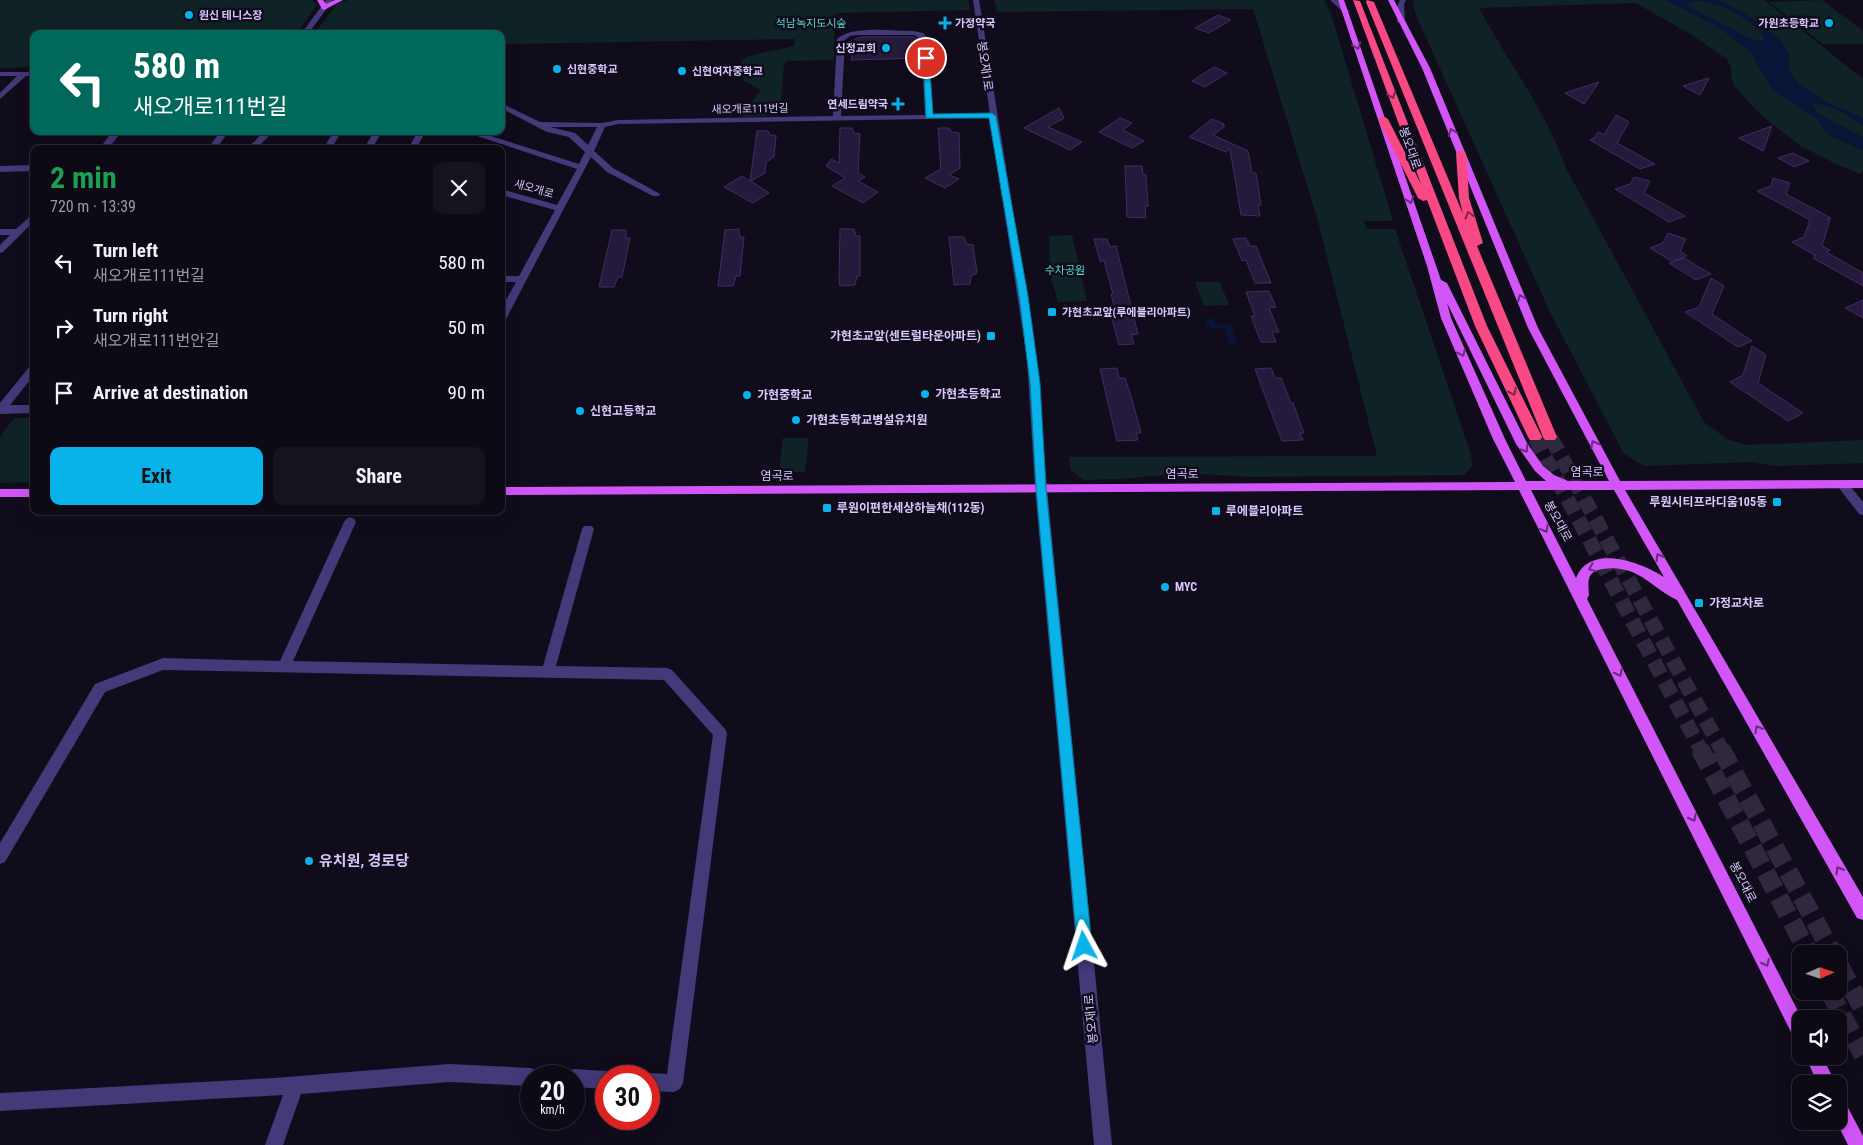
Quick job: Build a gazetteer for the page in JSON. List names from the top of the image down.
{
  "streets": {
    "highway": ["봉오대로"],
    "main road": ["염곡로"],
    "street": ["봉오재1로", "새오개로111번길", "새오개로"]
  },
  "crossings": [
    ["봉오재1로", "새오개로111번길"],
    ["봉오재1로", "염곡로"],
    ["봉오대로", "염곡로"]
  ],
  "parks": ["석남녹지도시숲", "수차공원"],
  "places": {
    "other": [
      "원신 테니스장",
      "가원초등학교",
      "신정교회",
      "신현중학교",
      "신현여자중학교",
      "가현초등학교",
      "가현중학교",
      "신현고등학교",
      "가현초등학교병설유치원",
      "MYC",
      "유치원, 경로당"
    ],
    "health": ["가정약국", "연세드림약국"],
    "transit": [
      "가현초교앞(루에블리아파트)",
      "가현초교앞(센트럴타운아파트)",
      "루원시티프라디움105동",
      "루원이편한세상하늘채(112동)",
      "루에블리아파트",
      "가정교차로"
    ]
  },
  "north": "right",
  "page": {
    "turn": ["580 m", "새오개로111번길"],
    "heading": ["2 min", "720 m · 13:39"],
    "list": [
      {
        "name": "Turn left",
        "note": "새오개로111번길",
        "value": "580 m"
      },
      {
        "name": "Turn right",
        "note": "새오개로111번안길",
        "value": "50 m"
      },
      {
        "name": "Arrive at destination",
        "value": "90 m"
      }
    ],
    "buttons": ["Exit", "Share"],
    "speed": "20 km/h",
    "limit": "30"
  }
}
